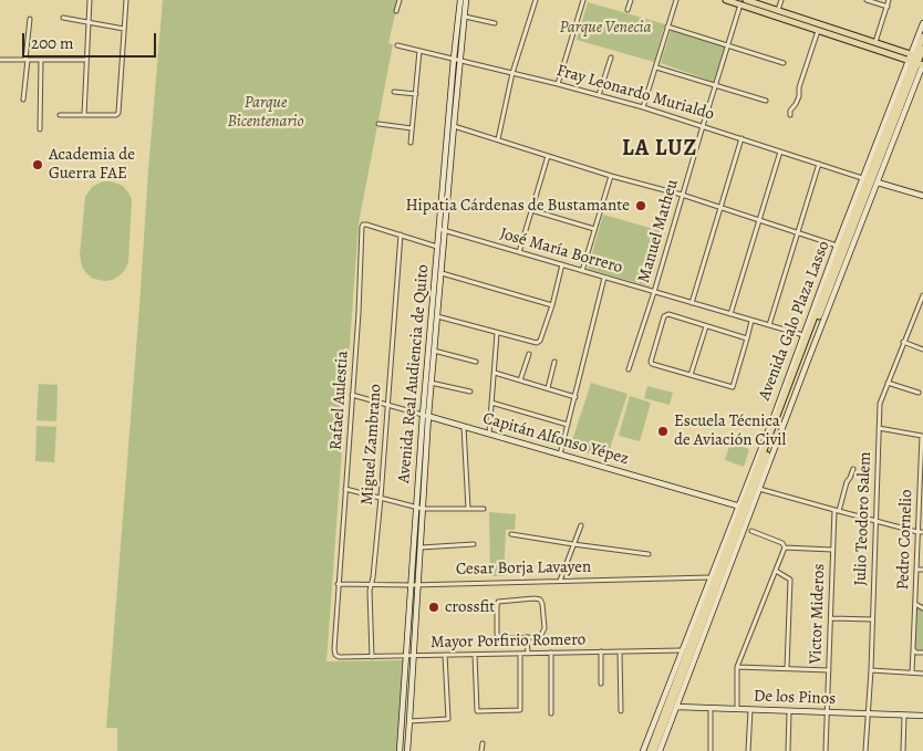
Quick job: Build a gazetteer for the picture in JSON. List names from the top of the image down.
{
  "streets": {
    "main road": [
      "Avenida Galo Plaza Lasso",
      "Avenida Real Audiencia de Quito",
      "Capitán Alfonso Yépez",
      "De los Pinos"
    ],
    "street": [
      "Fray Leonardo Murialdo",
      "Manuel Matheu",
      "José María Borrero",
      "Rafael Aulestia",
      "Miguel Zambrano",
      "Julio Teodoro Salem",
      "Pedro Cornelio",
      "Cesar Borja Lavayen",
      "Victor Mideros",
      "Mayor Porfirio Romero"
    ]
  },
  "crossings": [
    ["Fray Leonardo Murialdo", "Manuel Matheu"],
    ["Fray Leonardo Murialdo", "Avenida Galo Plaza Lasso"],
    ["Fray Leonardo Murialdo", "Avenida Real Audiencia de Quito"],
    ["Manuel Matheu", "José María Borrero"],
    ["José María Borrero", "Avenida Galo Plaza Lasso"],
    ["José María Borrero", "Avenida Real Audiencia de Quito"],
    ["Avenida Galo Plaza Lasso", "Capitán Alfonso Yépez"],
    ["Avenida Galo Plaza Lasso", "Cesar Borja Lavayen"],
    ["Avenida Galo Plaza Lasso", "Mayor Porfirio Romero"],
    ["Avenida Galo Plaza Lasso", "De los Pinos"],
    ["Avenida Real Audiencia de Quito", "Rafael Aulestia"],
    ["Avenida Real Audiencia de Quito", "Capitán Alfonso Yépez"],
    ["Avenida Real Audiencia de Quito", "Cesar Borja Lavayen"],
    ["Avenida Real Audiencia de Quito", "Mayor Porfirio Romero"],
    ["Rafael Aulestia", "Capitán Alfonso Yépez"],
    ["Rafael Aulestia", "Miguel Zambrano"],
    ["Rafael Aulestia", "Cesar Borja Lavayen"],
    ["Rafael Aulestia", "Mayor Porfirio Romero"],
    ["Capitán Alfonso Yépez", "Miguel Zambrano"],
    ["Miguel Zambrano", "Cesar Borja Lavayen"],
    ["Miguel Zambrano", "Mayor Porfirio Romero"],
    ["Julio Teodoro Salem", "De los Pinos"],
    ["Victor Mideros", "De los Pinos"]
  ],
  "districts": ["LA LUZ"],
  "parks": ["Parque Venecia", "Parque Bicentenario"],
  "places": [
    "Academia de Guerra FAE",
    "Hipatia Cárdenas de Bustamante",
    "Escuela Técnica de Aviación Civil",
    "crossfit"
  ],
  "scale_bar": "200 m"
}
